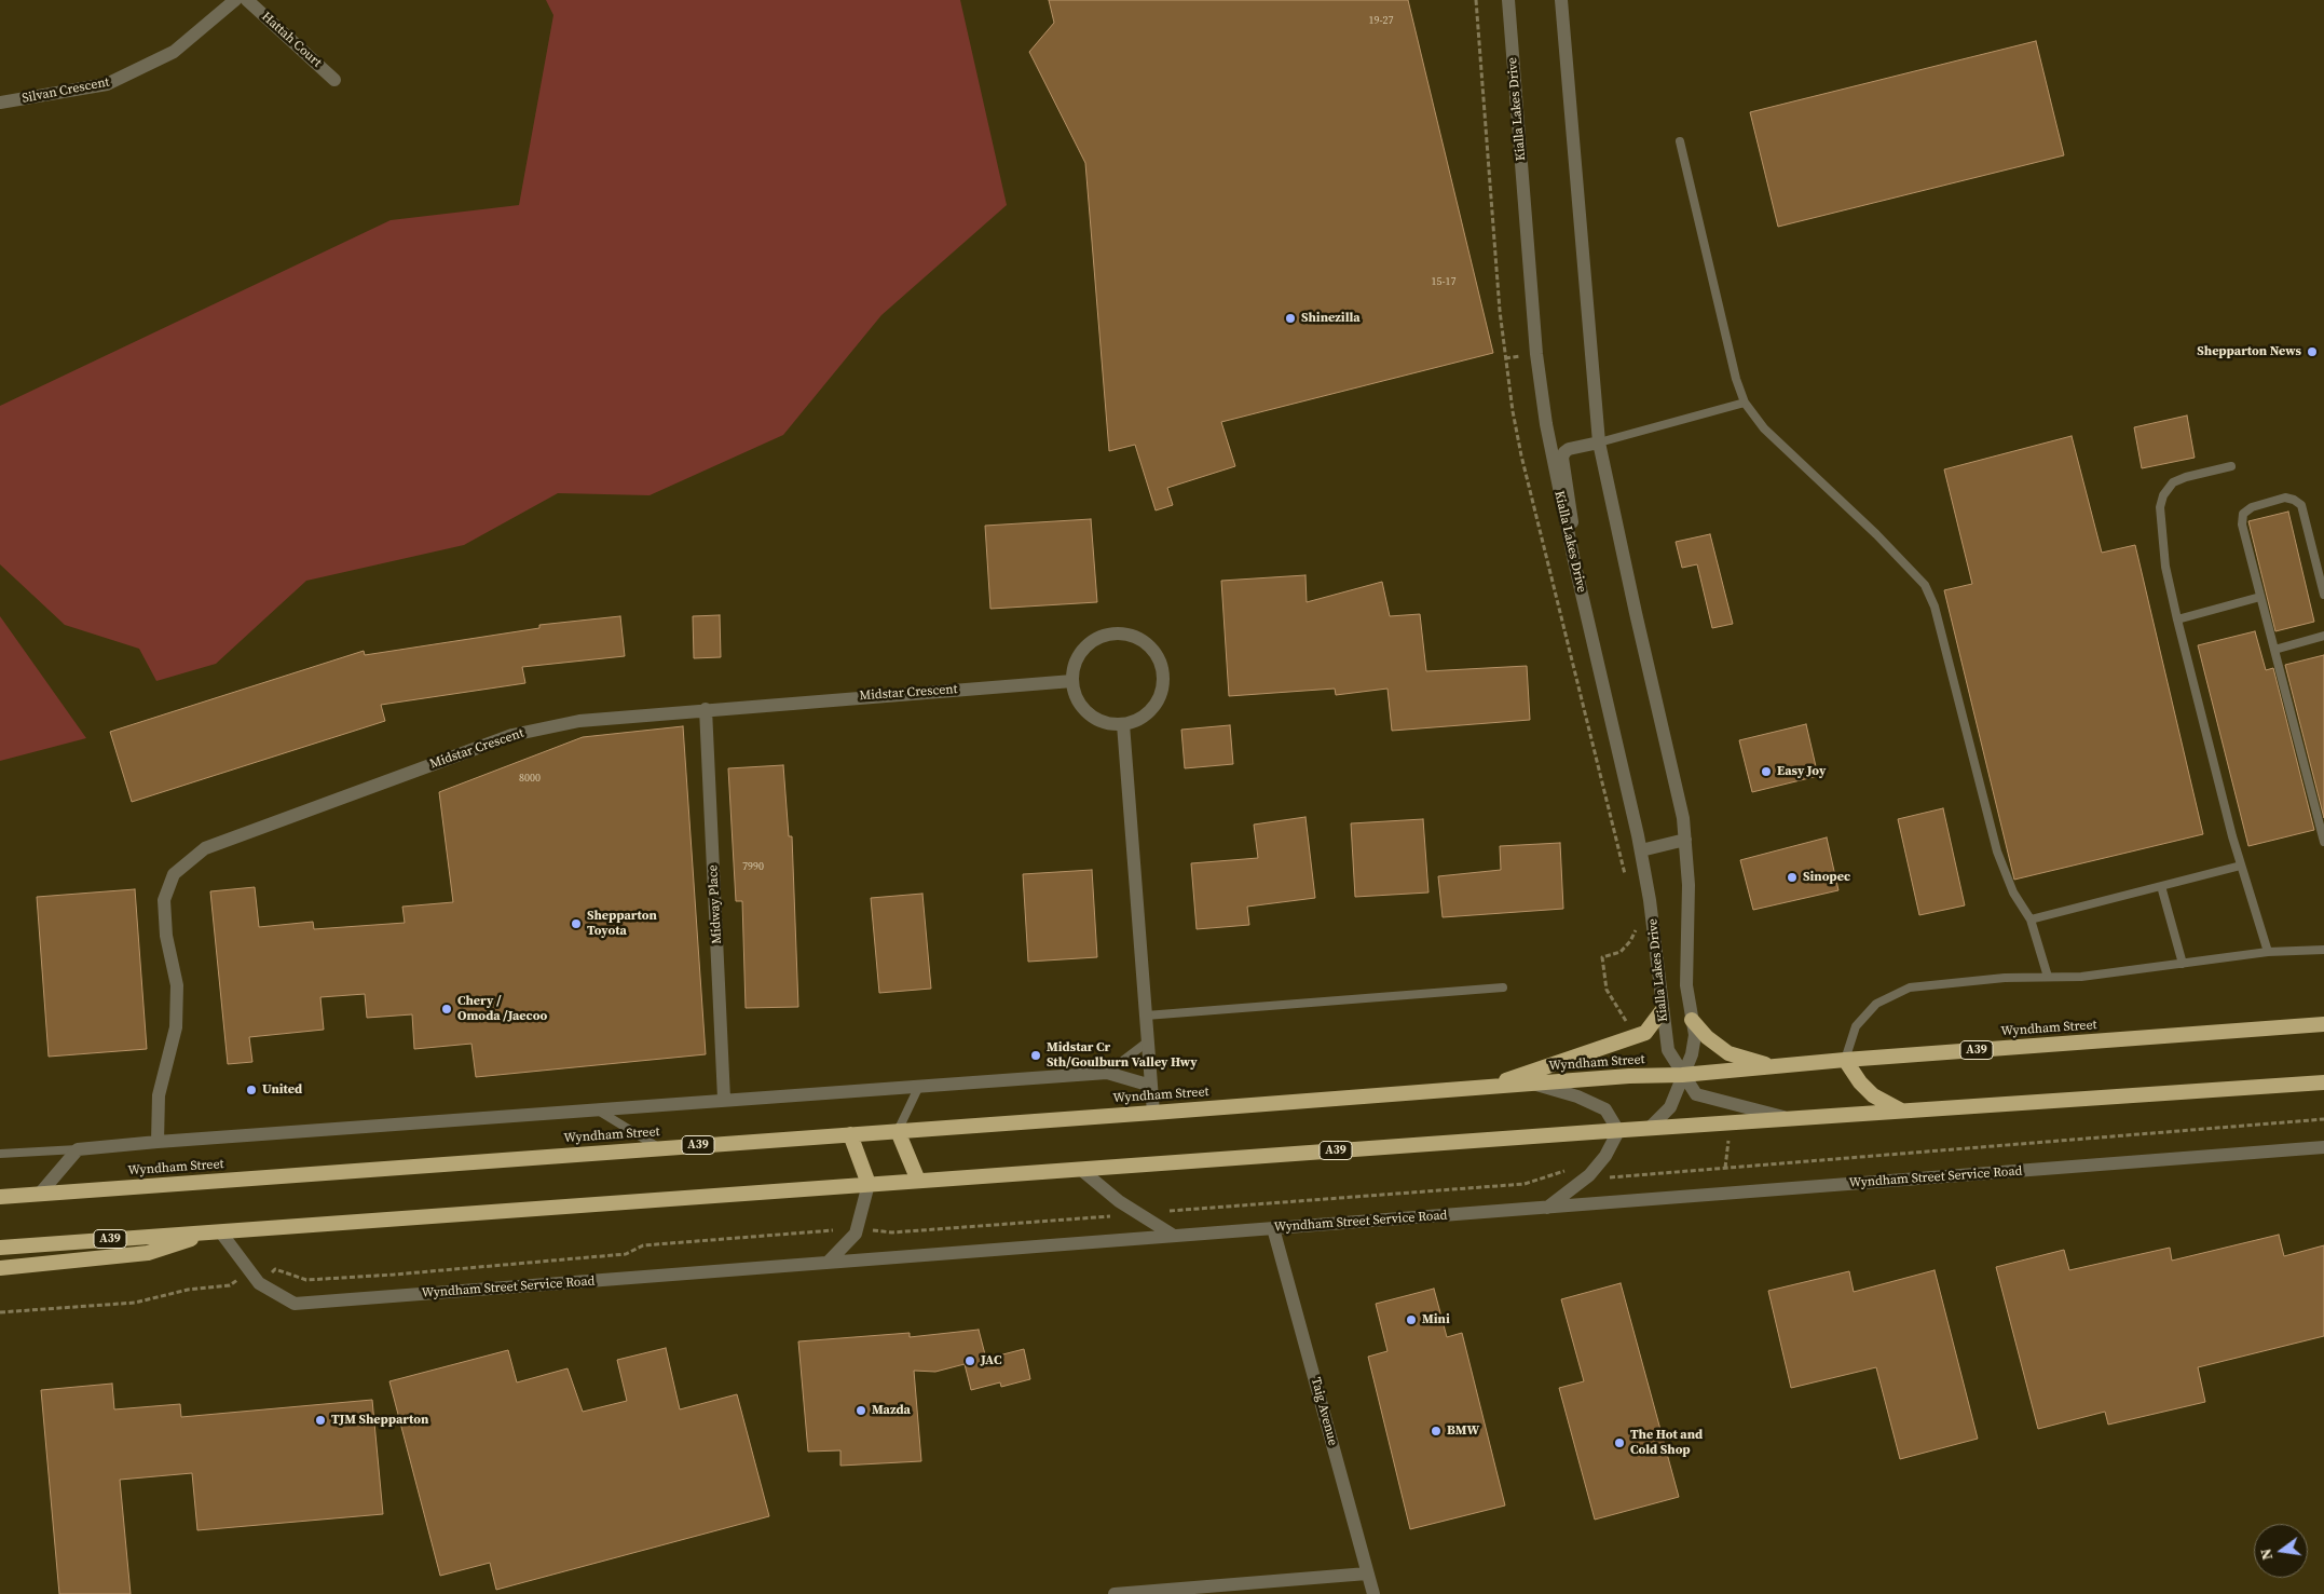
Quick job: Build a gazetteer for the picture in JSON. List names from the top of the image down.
{
  "streets": {
    "highway": ["Wyndham Street", "A39"],
    "street": [
      "Hattah Court",
      "Silvan Crescent",
      "Kialla Lakes Drive",
      "Midstar Crescent",
      "Midway Place",
      "Wyndham Street Service Road",
      "Taig Avenue"
    ]
  },
  "crossings": [
    ["Kialla Lakes Drive", "Wyndham Street"],
    ["Kialla Lakes Drive", "A39"],
    ["Midstar Crescent", "Midway Place"],
    ["A39", "Wyndham Street Service Road"],
    ["Wyndham Street Service Road", "Taig Avenue"]
  ],
  "places": [
    "Shinezilla",
    "Shepparton News",
    "Easy Joy",
    "Sinopec",
    "Shepparton Toyota",
    "Chery / Omoda /Jaecoo",
    "Midstar Cr Sth/Goulburn Valley Hwy",
    "United",
    "Mini",
    "JAC",
    "Mazda",
    "TJM Shepparton",
    "BMW",
    "The Hot and Cold Shop"
  ],
  "house_numbers": [
    "19-27",
    "15-17",
    "8000",
    "7990"
  ],
  "north": "left"
}
